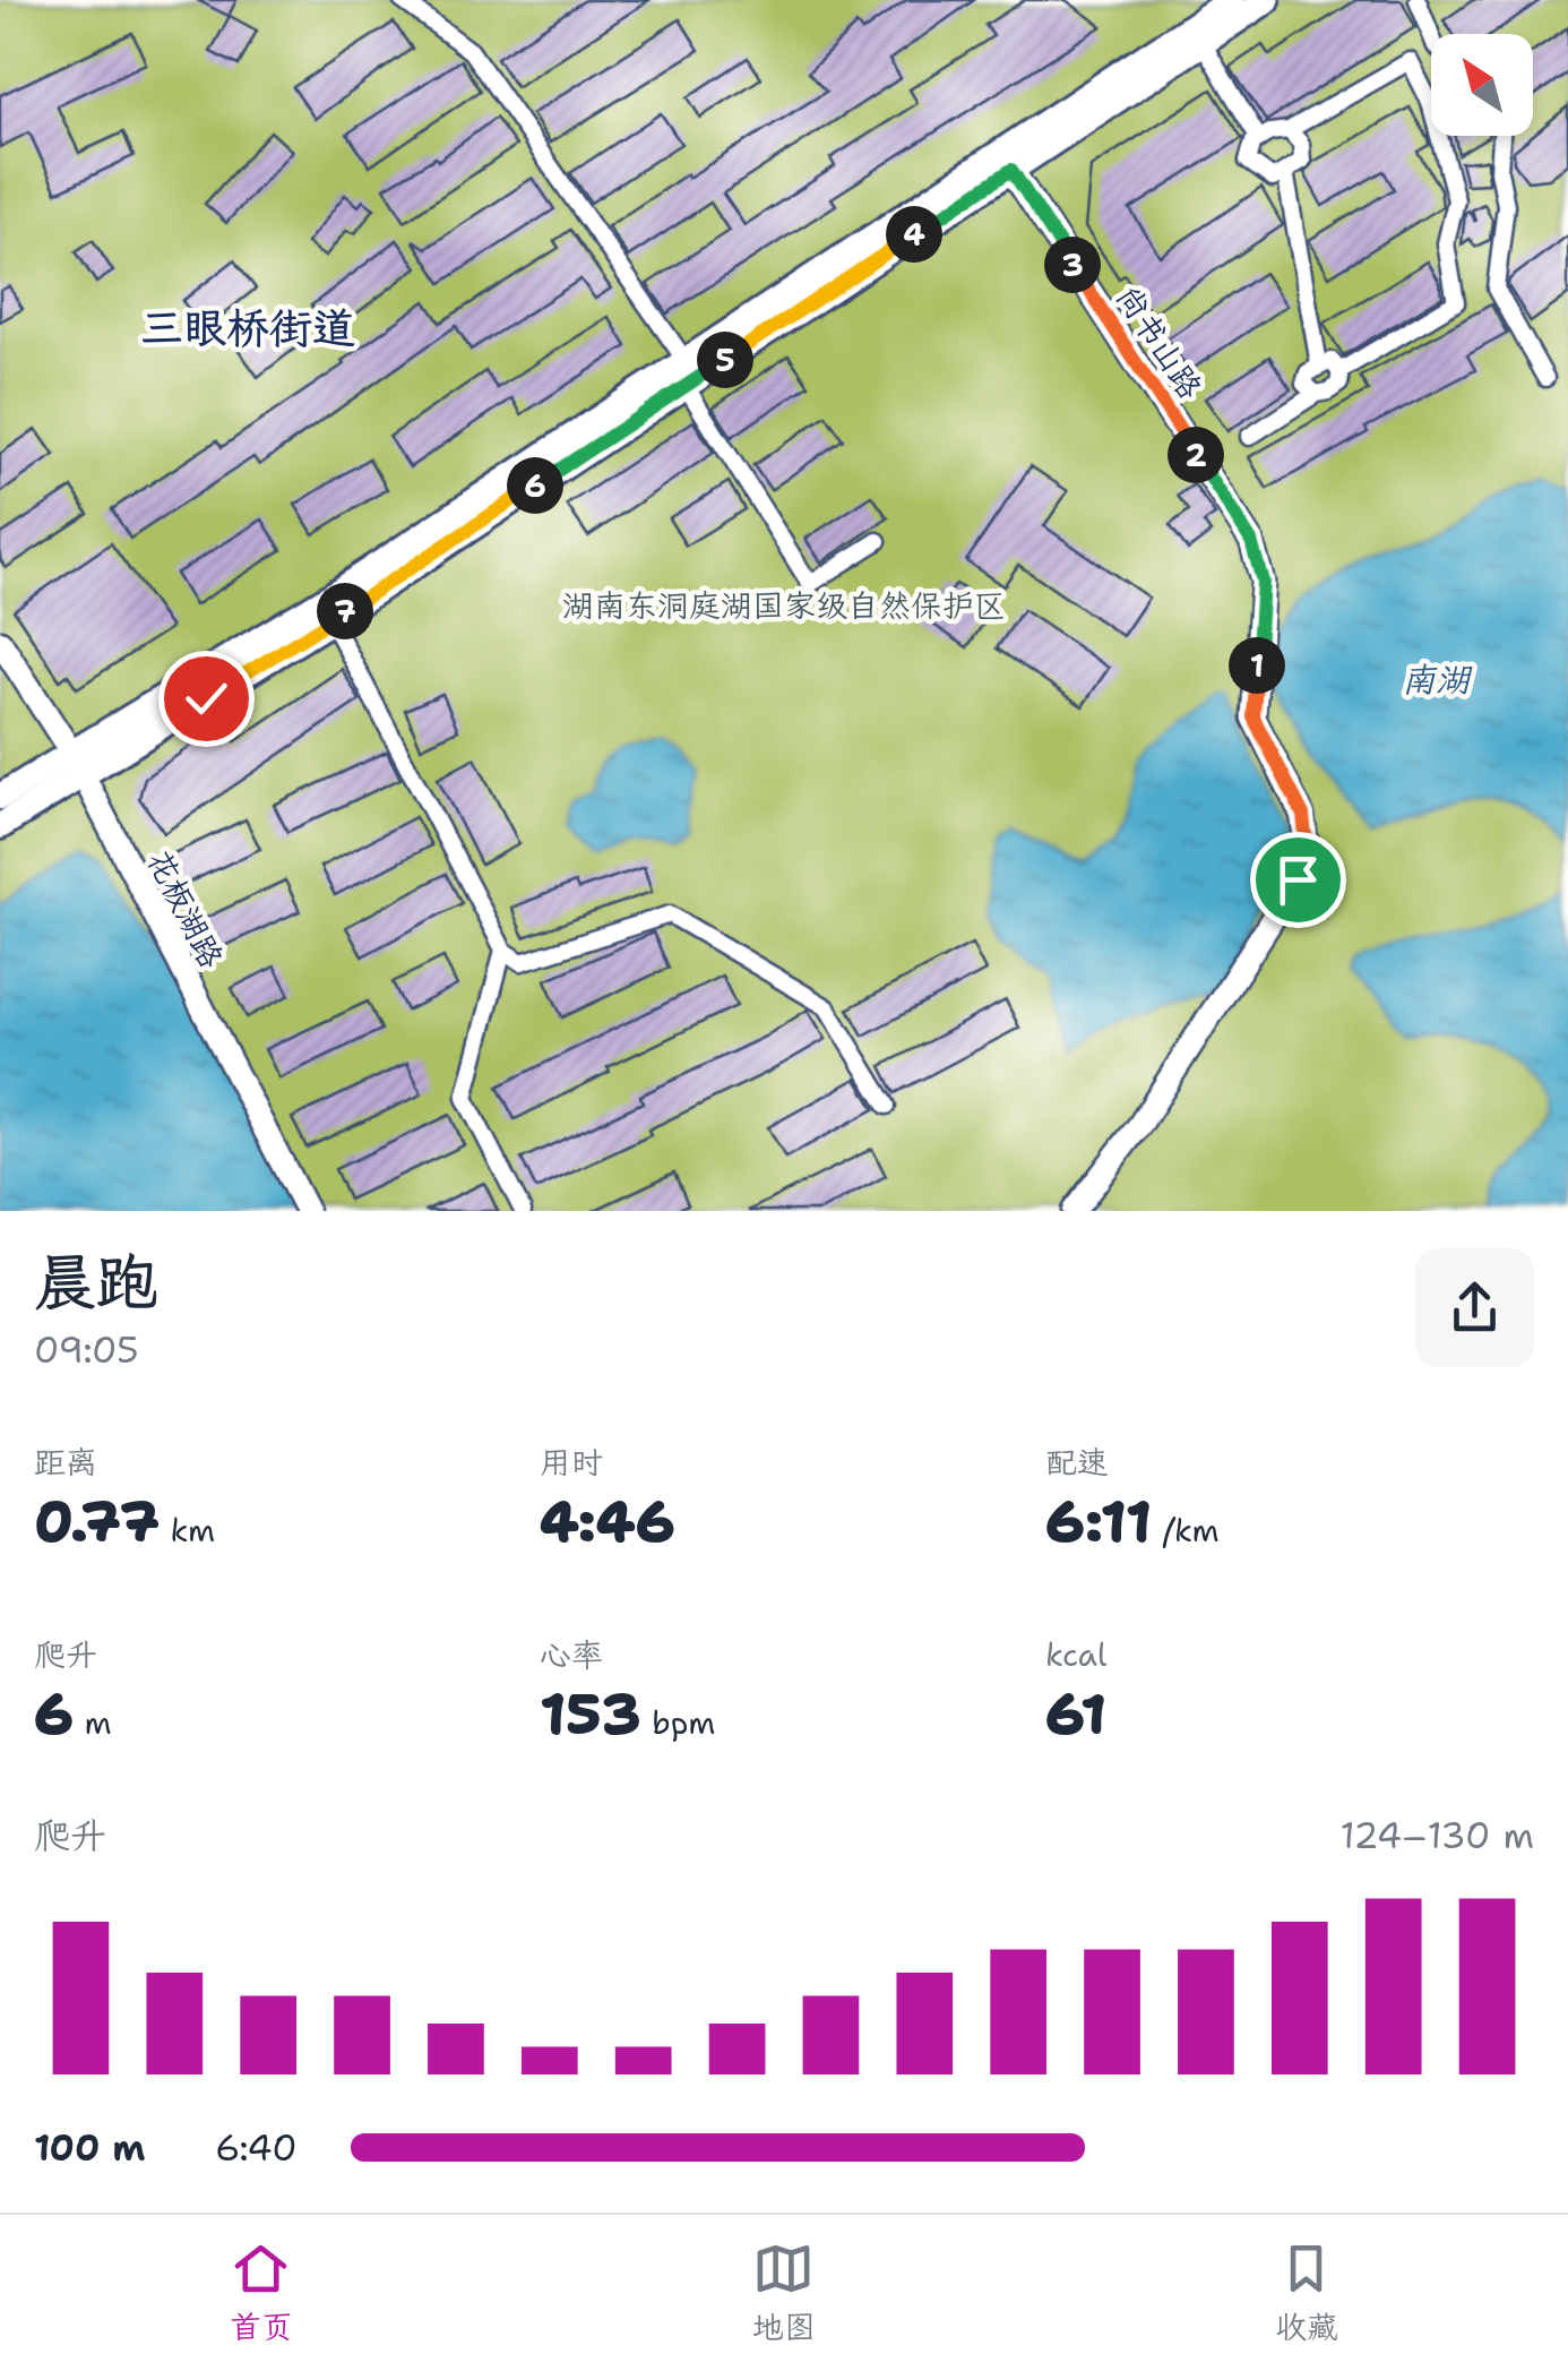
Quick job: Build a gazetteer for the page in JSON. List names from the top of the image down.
{
  "streets": {
    "street": ["尚书山路", "花板湖路"]
  },
  "districts": ["三眼桥街道"],
  "water": ["南湖"],
  "parks": ["湖南东洞庭湖国家级自然保护区"],
  "north": "top left",
  "page": {
    "pins": [
      "4",
      "3",
      "5",
      "2",
      "6",
      "7",
      "1"
    ],
    "heading": ["晨跑", "09:05"],
    "stats": [
      ["距离", "0.77 km"],
      ["用时", "4:46"],
      ["配速", "6:11 /km"],
      ["爬升", "6 m"],
      ["心率", "153 bpm"],
      ["kcal", "61"]
    ],
    "chart": ["爬升", "124–130 m"],
    "list": [
      {
        "name": "100 m",
        "note": "6:40"
      }
    ],
    "tabs": ["首页", "地图", "收藏"]
  }
}
